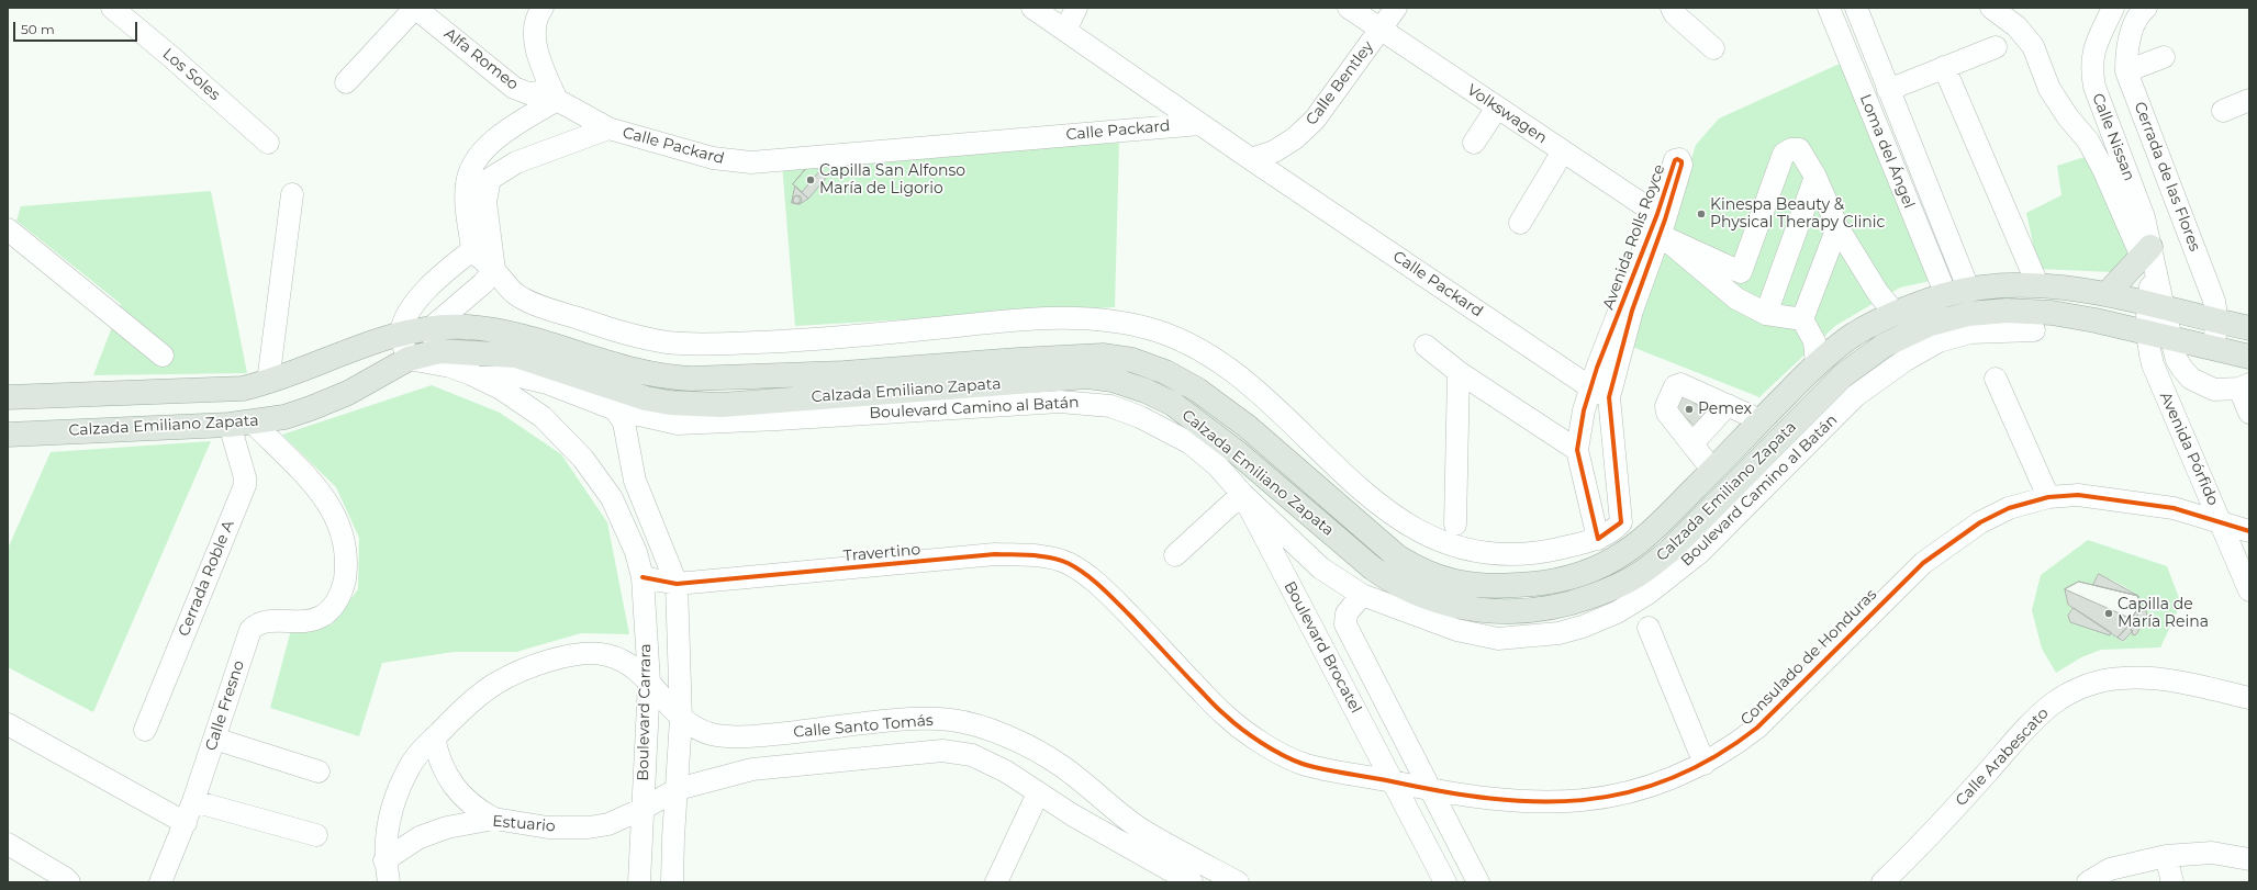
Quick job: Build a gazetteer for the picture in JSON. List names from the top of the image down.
{
  "streets": {
    "main road": ["Calzada Emiliano Zapata"],
    "street": [
      "Alfa Romeo",
      "Los Soles",
      "Calle Bentley",
      "Volkswagen",
      "Calle Packard",
      "Calle Nissan",
      "Loma del Ángel",
      "Cerrada de las Flores",
      "Avenida Rolls Royce",
      "Boulevard Camino al Batán",
      "Avenida Pórfido",
      "Travertino",
      "Cerrada Roble A",
      "Boulevard Brocatel",
      "Consulado de Honduras",
      "Calle Fresno",
      "Boulevard Carrara",
      "Calle Santo Tomás",
      "Calle Arabescato",
      "Estuario"
    ]
  },
  "crossings": [
    ["Alfa Romeo", "Calle Packard"],
    ["Calle Bentley", "Volkswagen"],
    ["Calle Bentley", "Calle Packard"],
    ["Volkswagen", "Avenida Rolls Royce"],
    ["Calle Packard", "Avenida Rolls Royce"],
    ["Calle Nissan", "Calzada Emiliano Zapata"],
    ["Calle Nissan", "Avenida Pórfido"],
    ["Loma del Ángel", "Calzada Emiliano Zapata"],
    ["Cerrada de las Flores", "Calzada Emiliano Zapata"],
    ["Calzada Emiliano Zapata", "Avenida Pórfido"],
    ["Calzada Emiliano Zapata", "Cerrada Roble A"],
    ["Calzada Emiliano Zapata", "Calle Fresno"],
    ["Calzada Emiliano Zapata", "Boulevard Carrara"],
    ["Boulevard Camino al Batán", "Boulevard Brocatel"],
    ["Boulevard Camino al Batán", "Boulevard Carrara"],
    ["Avenida Pórfido", "Consulado de Honduras"],
    ["Travertino", "Consulado de Honduras"],
    ["Travertino", "Boulevard Carrara"],
    ["Cerrada Roble A", "Calle Fresno"],
    ["Boulevard Brocatel", "Consulado de Honduras"],
    ["Boulevard Carrara", "Calle Santo Tomás"],
    ["Boulevard Carrara", "Estuario"],
    ["Calle Santo Tomás", "Estuario"]
  ],
  "places": [
    "Capilla San Alfonso María de Ligorio",
    "Kinespa Beauty & Physical Therapy Clinic",
    "Pemex",
    "Capilla de María Reina"
  ],
  "scale_bar": "50 m"
}
